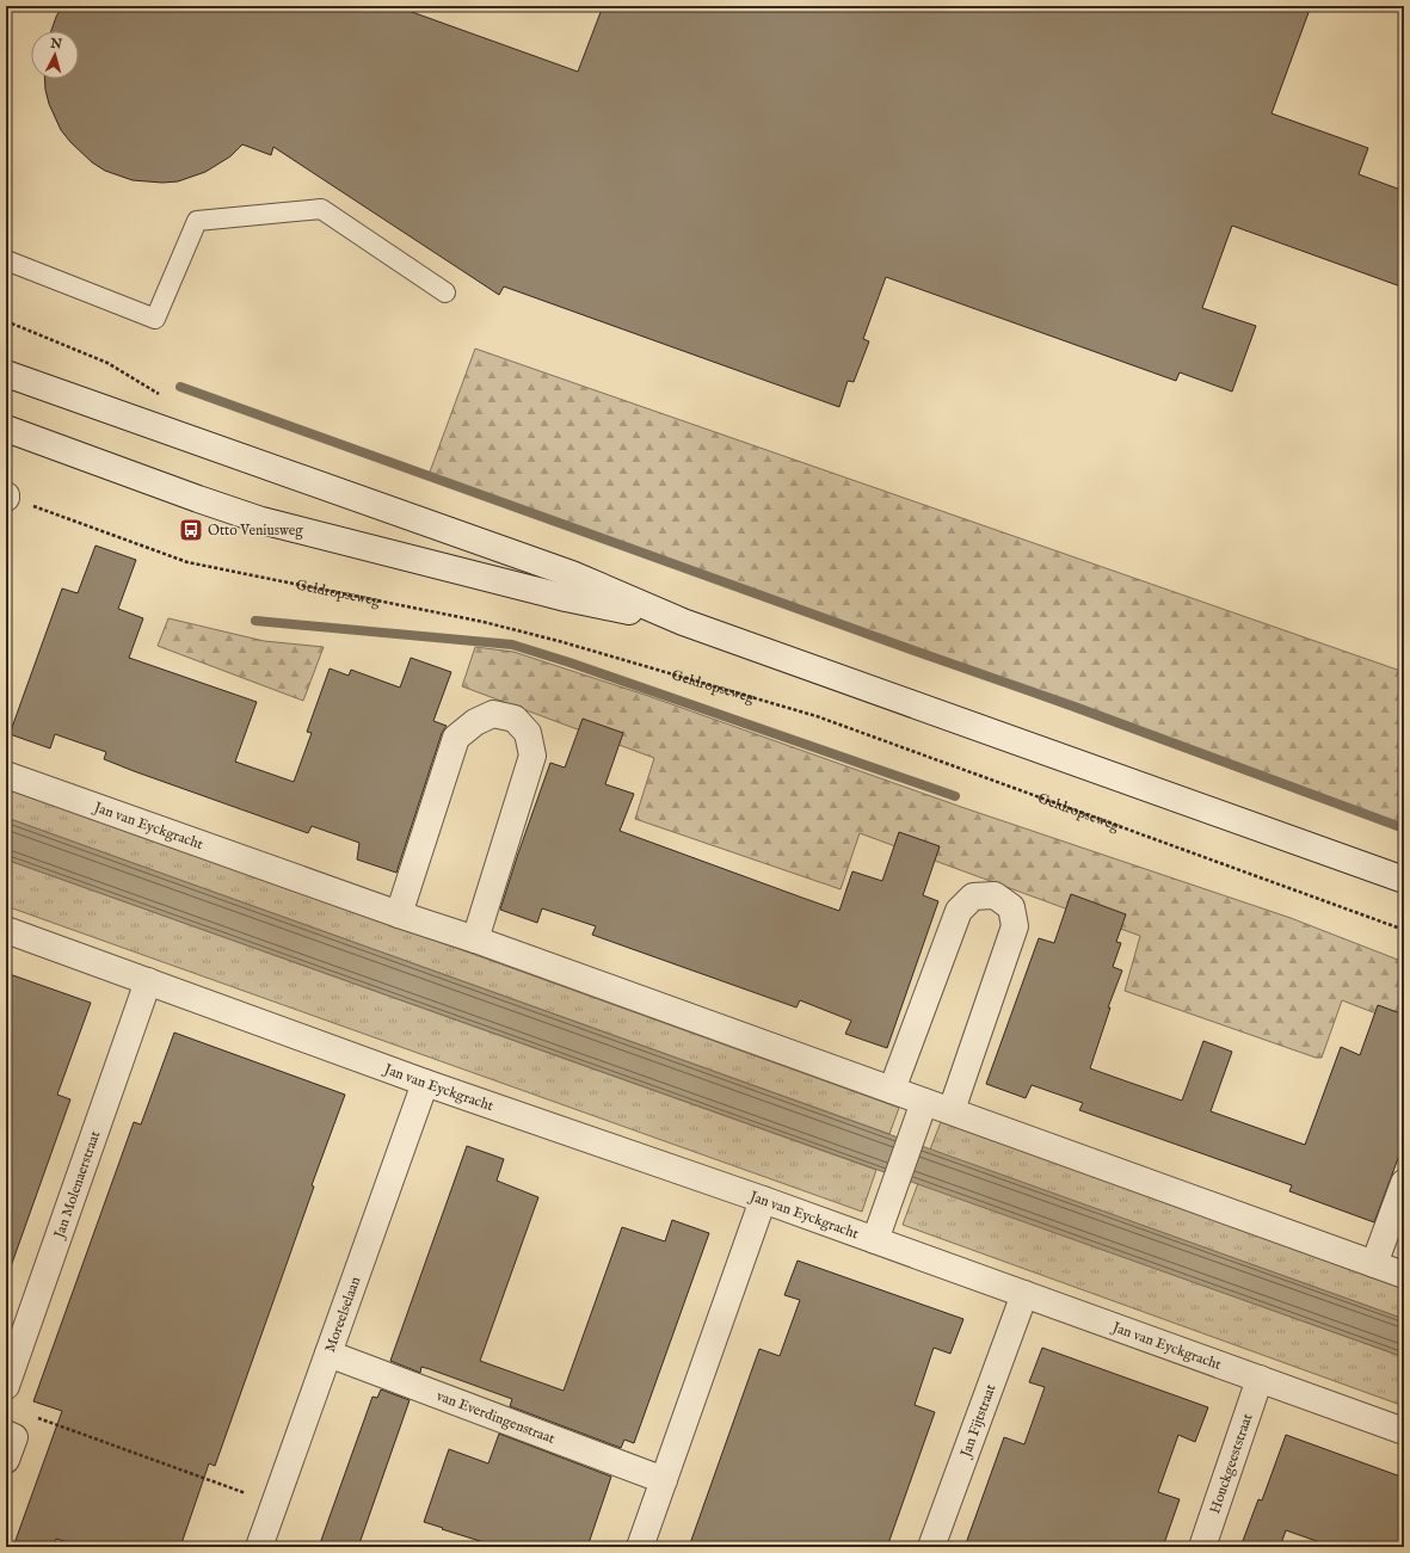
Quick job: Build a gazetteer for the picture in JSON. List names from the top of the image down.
{
  "streets": {
    "street": [
      "Jan van Eyckgracht",
      "Jan Molenaerstraat",
      "Moreelselaan",
      "van Everdingenstraat",
      "Jan Fijtstraat",
      "Houckgeeststraat"
    ],
    "path": ["Geldropseweg"]
  },
  "crossings": [
    ["Jan van Eyckgracht", "Jan Molenaerstraat"],
    ["Jan van Eyckgracht", "Moreelselaan"],
    ["Jan van Eyckgracht", "Jan Fijtstraat"],
    ["Jan van Eyckgracht", "Houckgeeststraat"],
    ["Moreelselaan", "van Everdingenstraat"]
  ],
  "places": {
    "bus stop": ["Otto Veniusweg"]
  },
  "north": "top"
}
